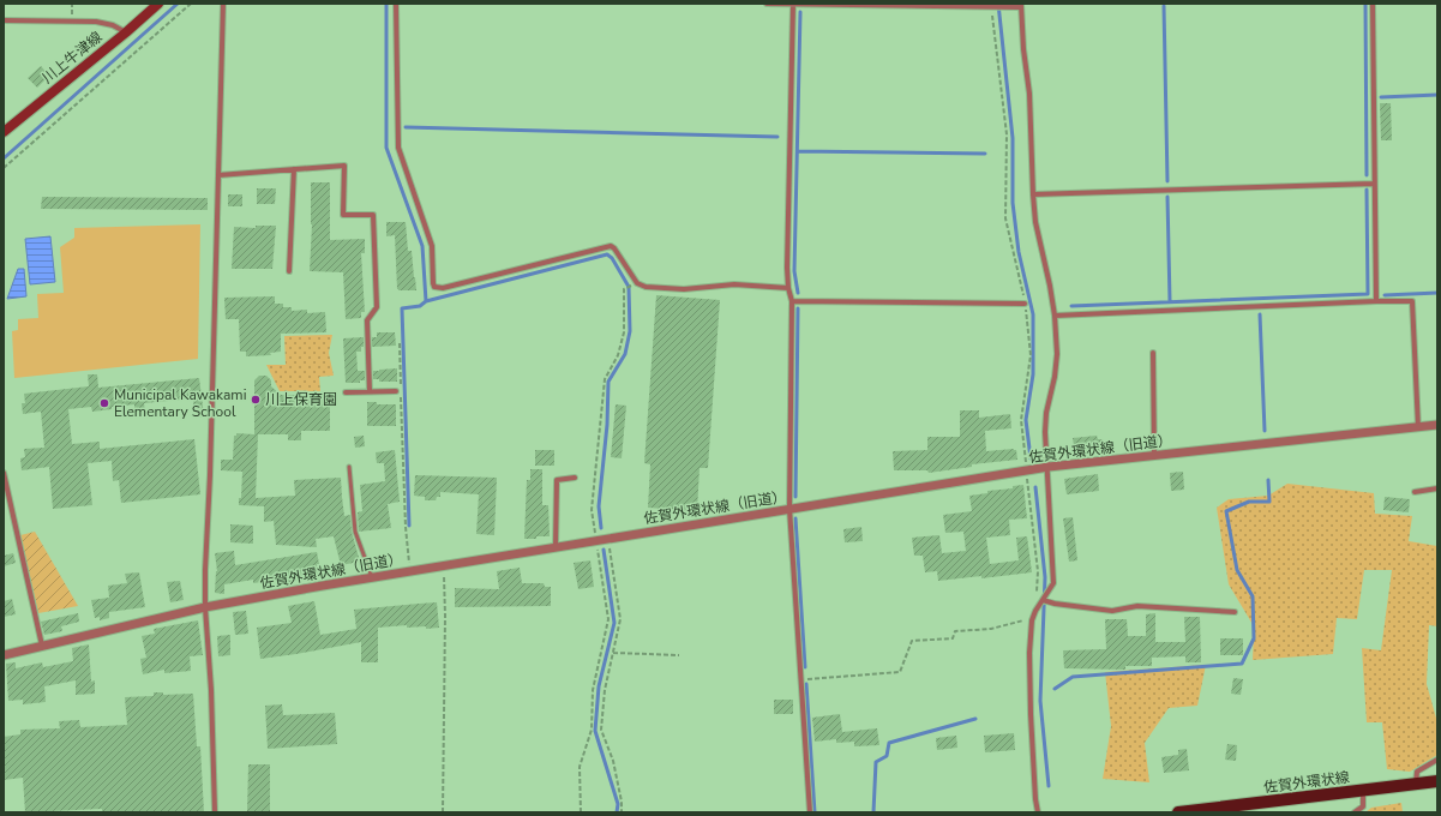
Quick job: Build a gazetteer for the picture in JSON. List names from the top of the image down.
{
  "streets": {
    "main road": ["川上牛津線", "佐賀外環状線"],
    "street": ["佐賀外環状線（旧道）"]
  },
  "places": ["川上保育園", "Municipal Kawakami Elementary School"]
}
